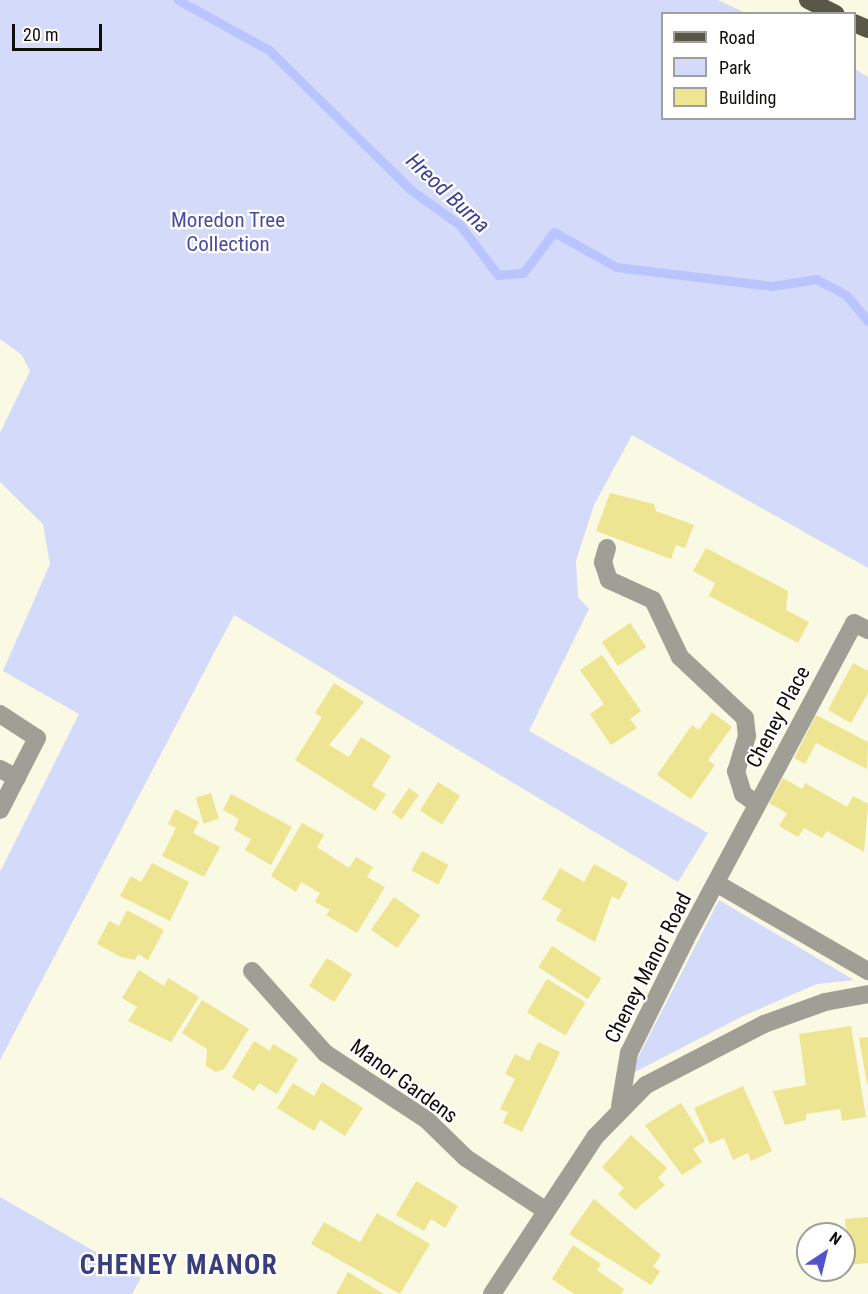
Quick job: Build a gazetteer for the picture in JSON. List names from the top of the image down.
{
  "streets": {
    "street": ["Cheney Place", "Cheney Manor Road", "Manor Gardens"]
  },
  "crossings": [
    ["Cheney Place", "Cheney Manor Road"],
    ["Cheney Manor Road", "Manor Gardens"]
  ],
  "districts": ["CHENEY MANOR"],
  "water": ["Hreod Burna"],
  "parks": ["Moredon Tree Collection"],
  "legend": ["Road", "Park", "Building"],
  "scale_bar": "20 m",
  "north": "top right"
}
